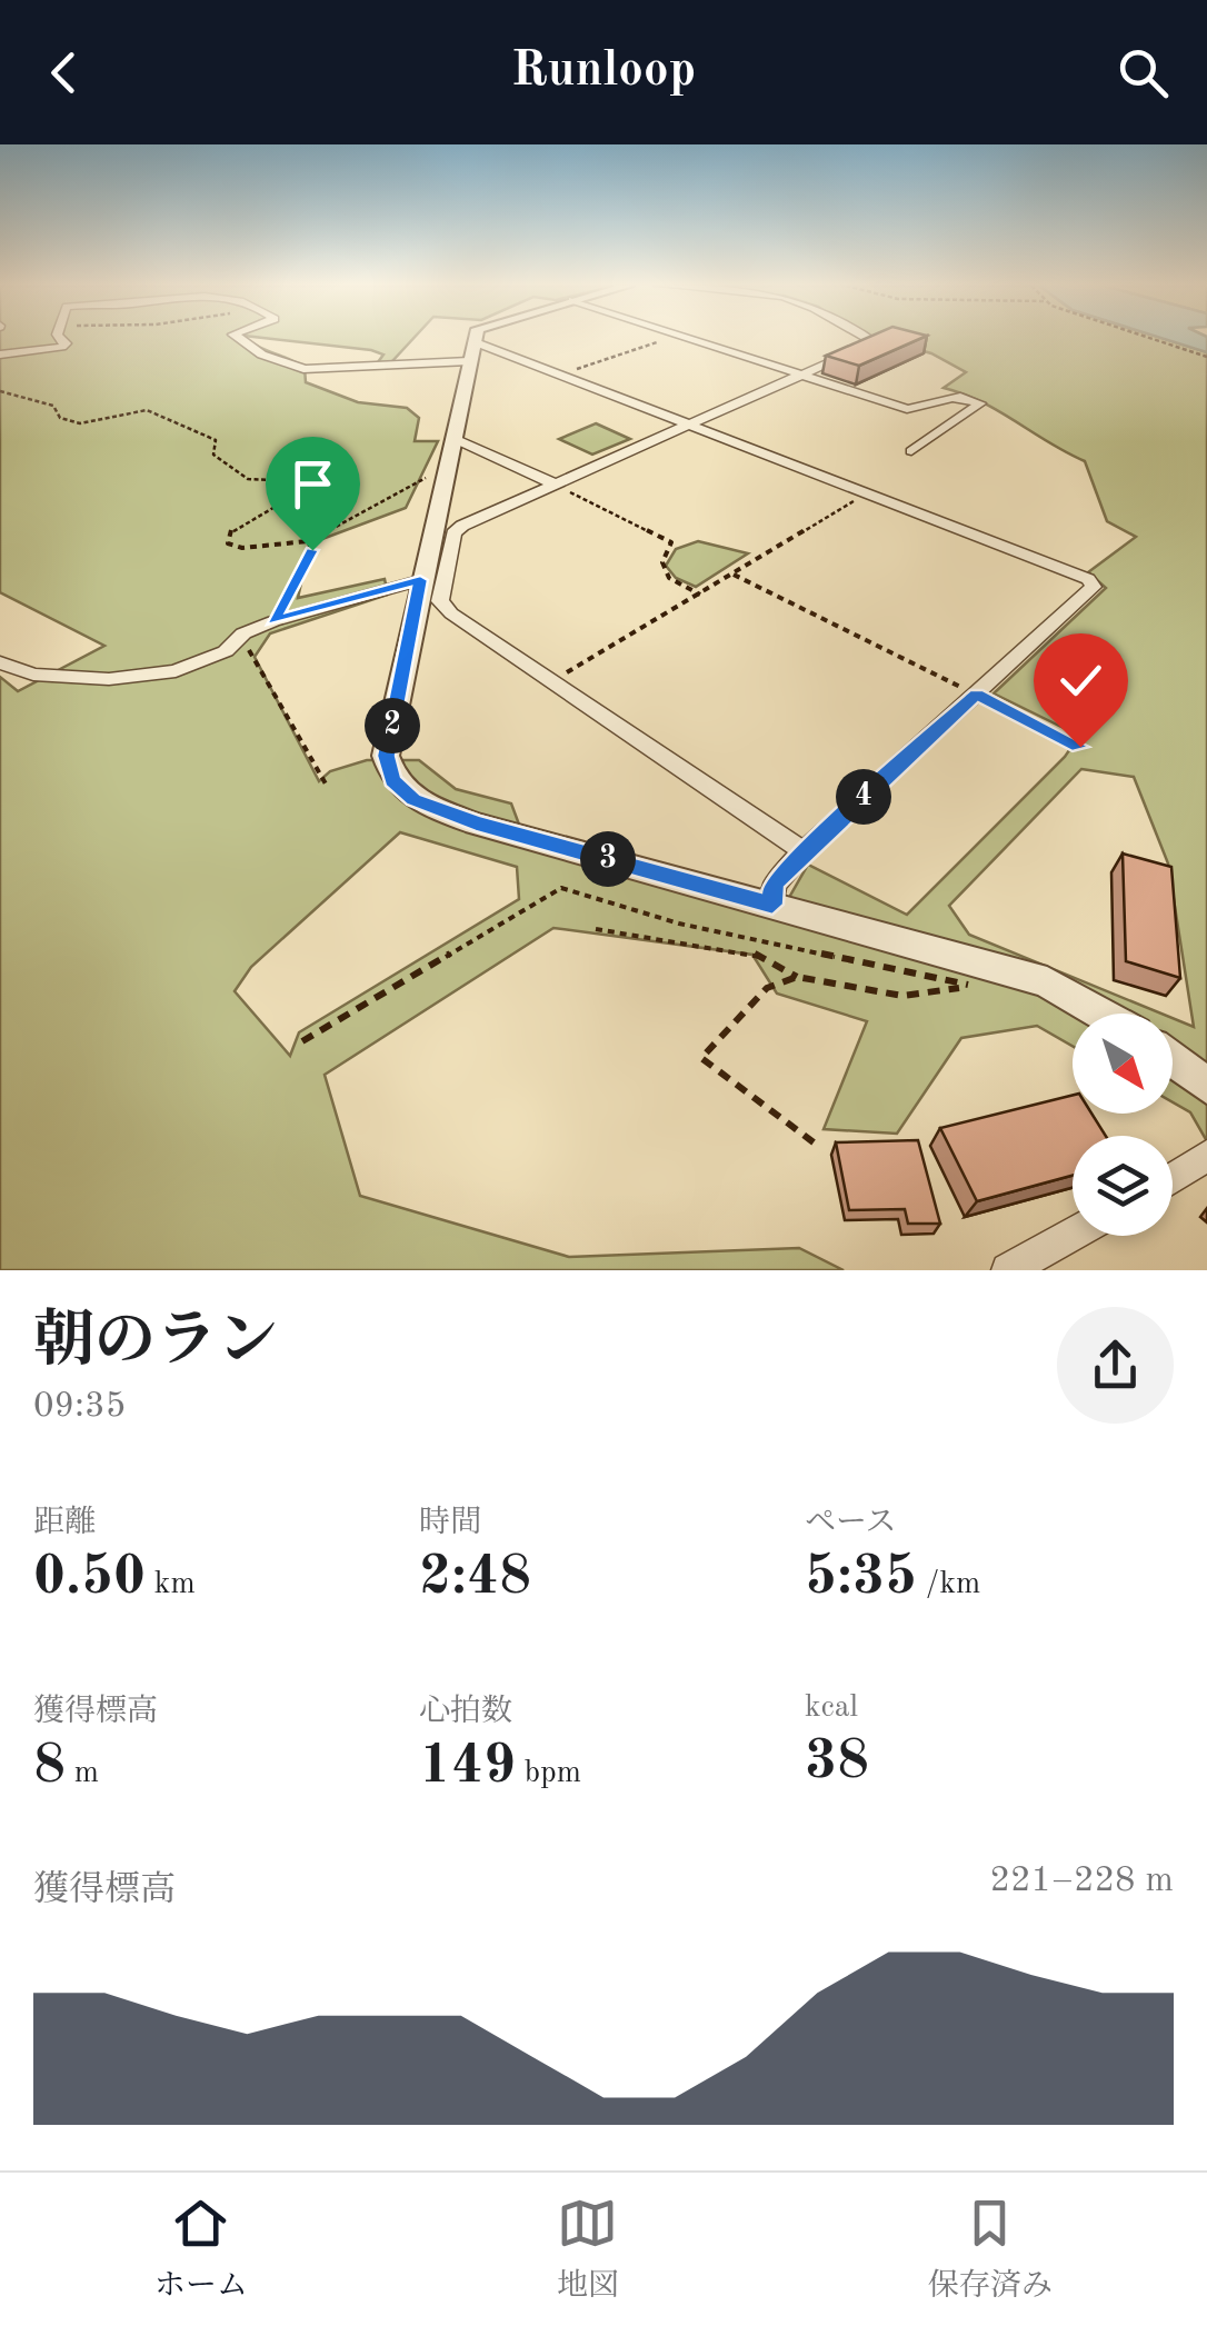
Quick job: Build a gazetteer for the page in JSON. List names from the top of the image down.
{
  "north": "bottom right",
  "page": {
    "header": "Runloop",
    "pins": ["2", "4", "3"],
    "heading": ["朝のラン", "09:35"],
    "stats": [
      ["距離", "0.50 km"],
      ["時間", "2:48"],
      ["ペース", "5:35 /km"],
      ["獲得標高", "8 m"],
      ["心拍数", "149 bpm"],
      ["kcal", "38"]
    ],
    "chart": ["獲得標高", "221–228 m"],
    "tabs": ["ホーム", "地図", "保存済み"]
  }
}
